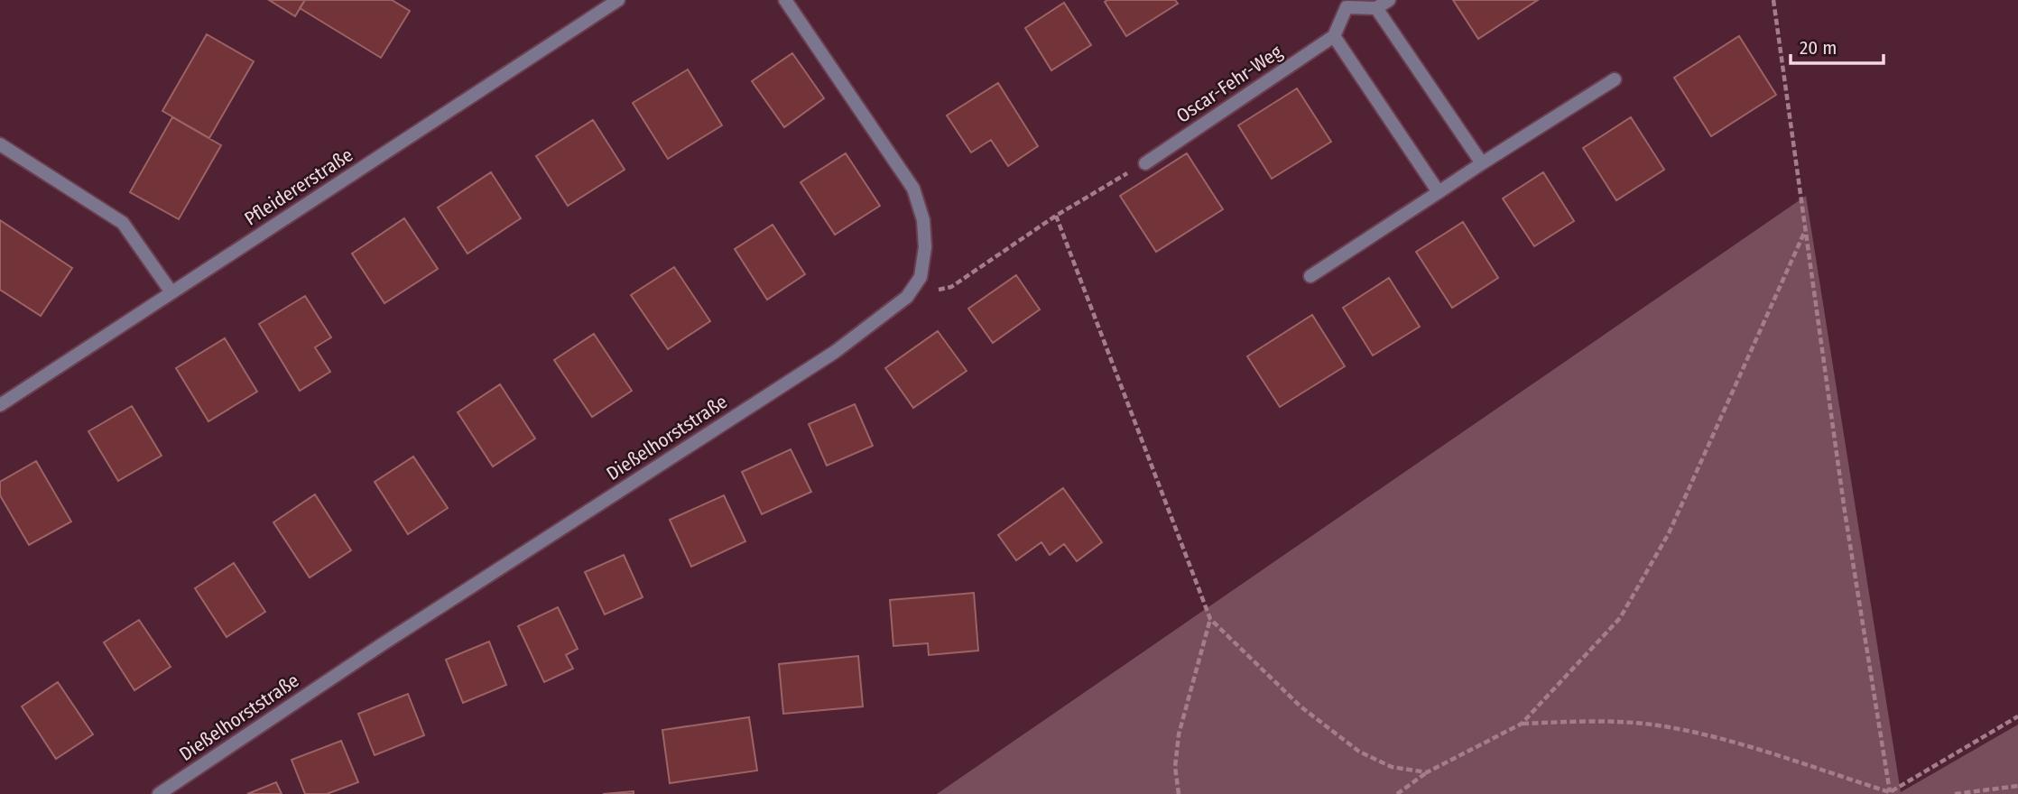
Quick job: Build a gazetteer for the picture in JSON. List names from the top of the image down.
{
  "streets": {
    "street": ["Oscar-Fehr-Weg", "Pfleidererstraße", "Dießelhorststraße"]
  },
  "scale_bar": "20 m"
}
